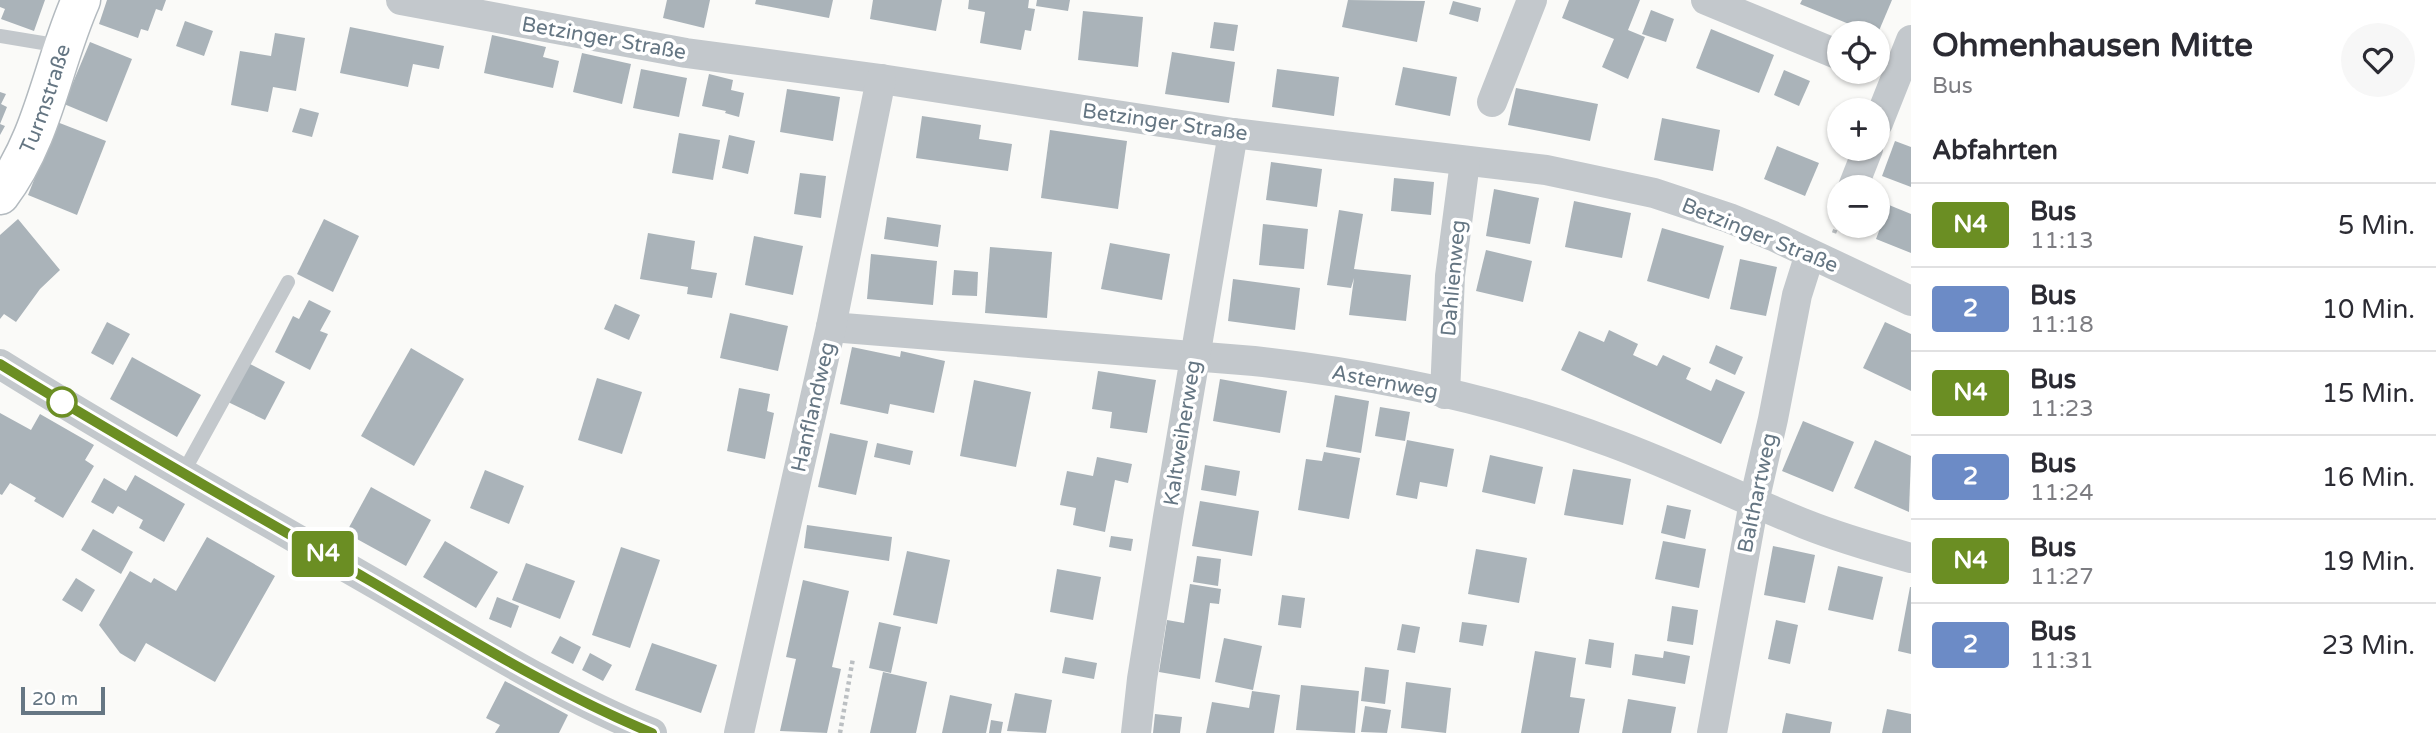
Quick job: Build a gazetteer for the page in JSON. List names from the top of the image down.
{
  "streets": {
    "street": [
      "Betzinger Straße",
      "Turmstraße",
      "Dahlienweg",
      "Asternweg",
      "Hanflandweg",
      "Kaltweiherweg",
      "Balthartweg"
    ]
  },
  "crossings": [
    ["Betzinger Straße", "Dahlienweg"],
    ["Betzinger Straße", "Hanflandweg"],
    ["Betzinger Straße", "Kaltweiherweg"],
    ["Betzinger Straße", "Balthartweg"],
    ["Dahlienweg", "Asternweg"],
    ["Asternweg", "Hanflandweg"],
    ["Asternweg", "Kaltweiherweg"],
    ["Asternweg", "Balthartweg"]
  ],
  "lines": ["bus line N4"],
  "scale_bar": "20 m",
  "page": {
    "on_map": "N4",
    "heading": [
      ["Ohmenhausen Mitte", "Bus"],
      "Abfahrten"
    ],
    "map_buttons": ["+", "−"],
    "list": [
      {
        "mark": "N4",
        "name": "Bus",
        "note": "11:13",
        "value": "5 Min."
      },
      {
        "mark": "2",
        "name": "Bus",
        "note": "11:18",
        "value": "10 Min."
      },
      {
        "mark": "N4",
        "name": "Bus",
        "note": "11:23",
        "value": "15 Min."
      },
      {
        "mark": "2",
        "name": "Bus",
        "note": "11:24",
        "value": "16 Min."
      },
      {
        "mark": "N4",
        "name": "Bus",
        "note": "11:27",
        "value": "19 Min."
      },
      {
        "mark": "2",
        "name": "Bus",
        "note": "11:31",
        "value": "23 Min."
      }
    ],
    "scale": "20 m"
  }
}
